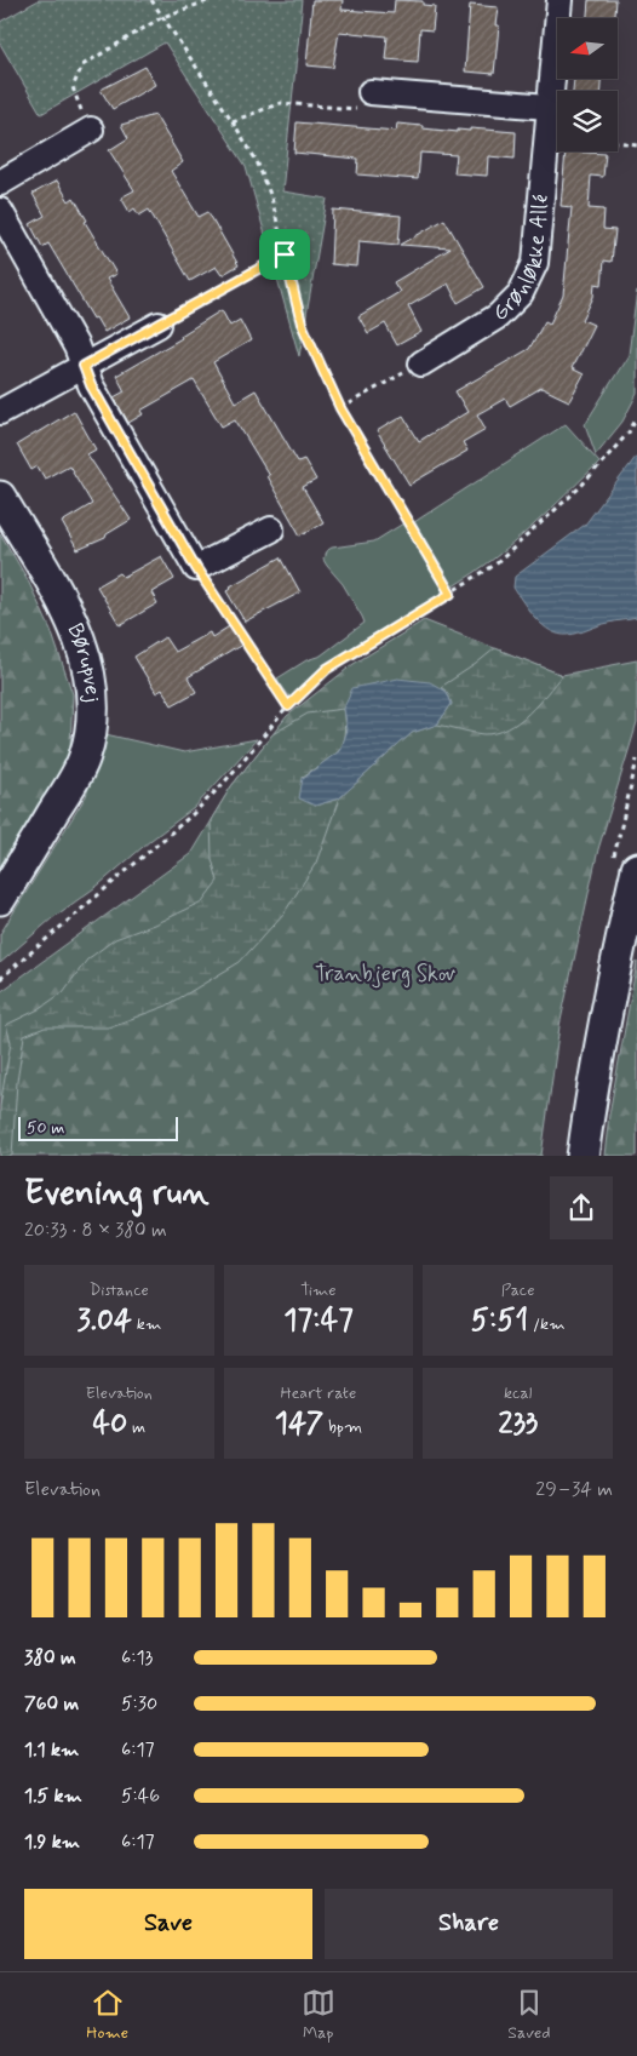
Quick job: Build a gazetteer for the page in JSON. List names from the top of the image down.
{
  "streets": {
    "street": ["Grønløkke Allé", "Børupvej"]
  },
  "parks": ["Tranbjerg Skov"],
  "scale_bar": "50 m",
  "north": "left",
  "page": {
    "scale": "50 m",
    "heading": ["Evening run", "20:33 · 8 × 380 m"],
    "stats": [
      ["Distance", "3.04 km"],
      ["Time", "17:47"],
      ["Pace", "5:51 /km"],
      ["Elevation", "40 m"],
      ["Heart rate", "147 bpm"],
      ["kcal", "233"]
    ],
    "chart": ["Elevation", "29–34 m"],
    "list": [
      {
        "name": "380 m",
        "note": "6:13"
      },
      {
        "name": "760 m",
        "note": "5:30"
      },
      {
        "name": "1.1 km",
        "note": "6:17"
      },
      {
        "name": "1.5 km",
        "note": "5:46"
      },
      {
        "name": "1.9 km",
        "note": "6:17"
      }
    ],
    "buttons": ["Save", "Share"],
    "tabs": ["Home", "Map", "Saved"]
  }
}
